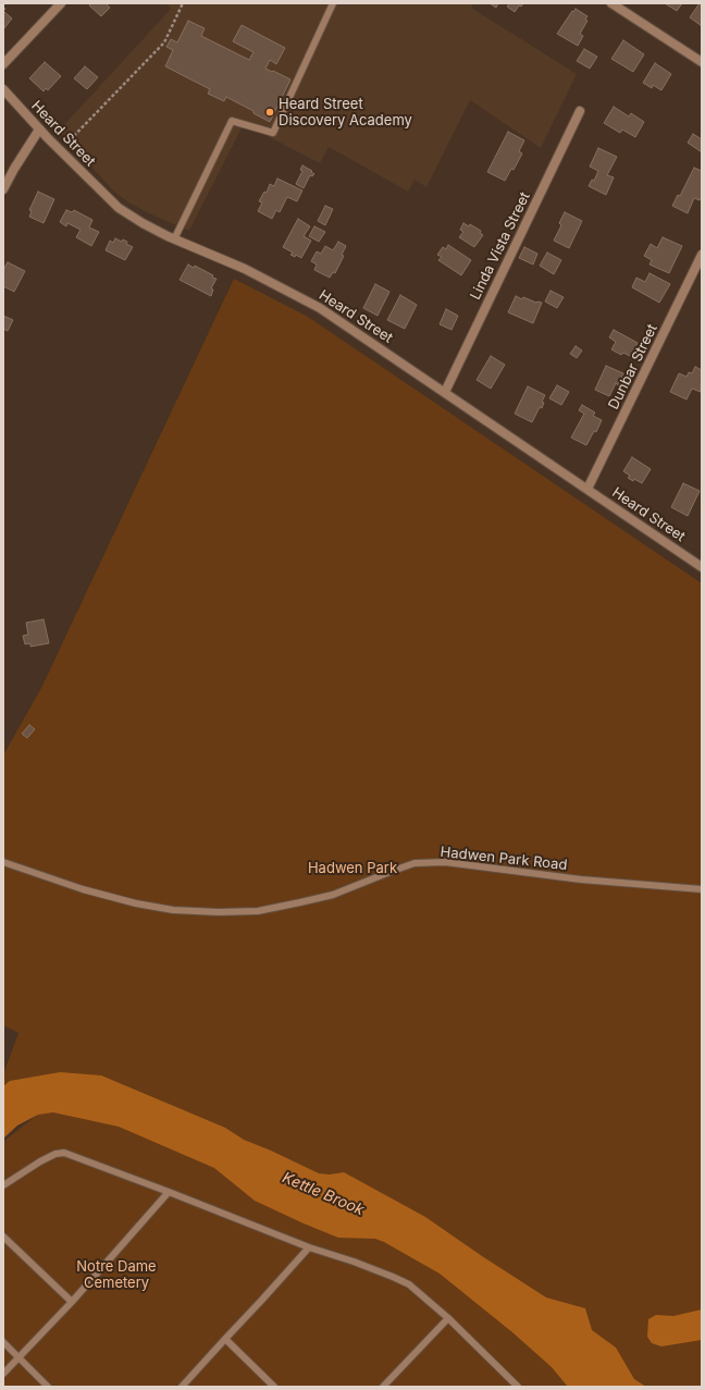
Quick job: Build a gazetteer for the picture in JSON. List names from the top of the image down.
{
  "streets": {
    "street": ["Heard Street", "Linda Vista Street", "Dunbar Street"],
    "lane": ["Hadwen Park Road"]
  },
  "crossings": [
    ["Heard Street", "Linda Vista Street"],
    ["Heard Street", "Dunbar Street"]
  ],
  "water": ["Kettle Brook"],
  "parks": ["Hadwen Park", "Notre Dame Cemetery"],
  "places": ["Heard Street Discovery Academy"]
}
